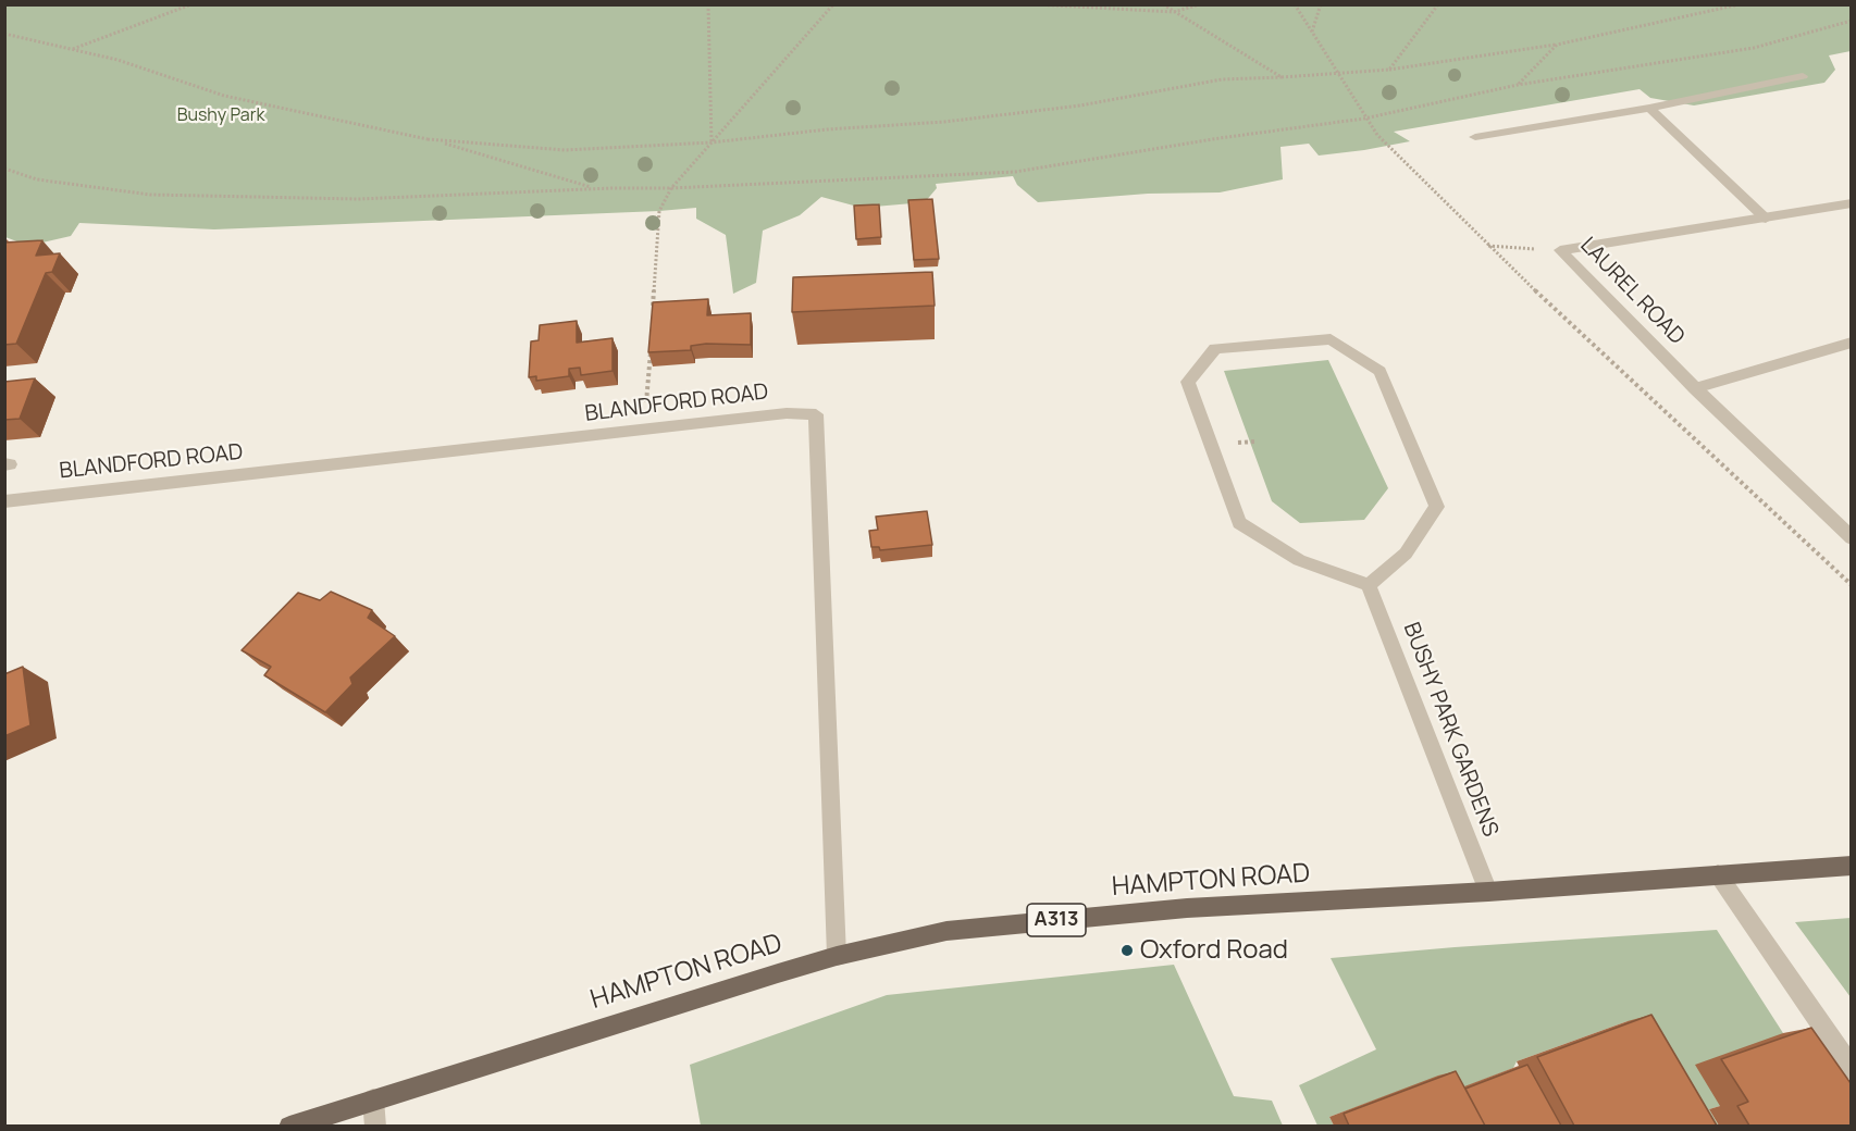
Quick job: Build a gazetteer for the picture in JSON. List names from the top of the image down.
{
  "streets": {
    "main road": ["HAMPTON ROAD", "A313"],
    "street": ["LAUREL ROAD", "BLANDFORD ROAD", "BUSHY PARK GARDENS"]
  },
  "crossings": [
    ["BLANDFORD ROAD", "HAMPTON ROAD"],
    ["BUSHY PARK GARDENS", "HAMPTON ROAD"]
  ],
  "parks": ["Bushy Park"],
  "places": ["Oxford Road"]
}
